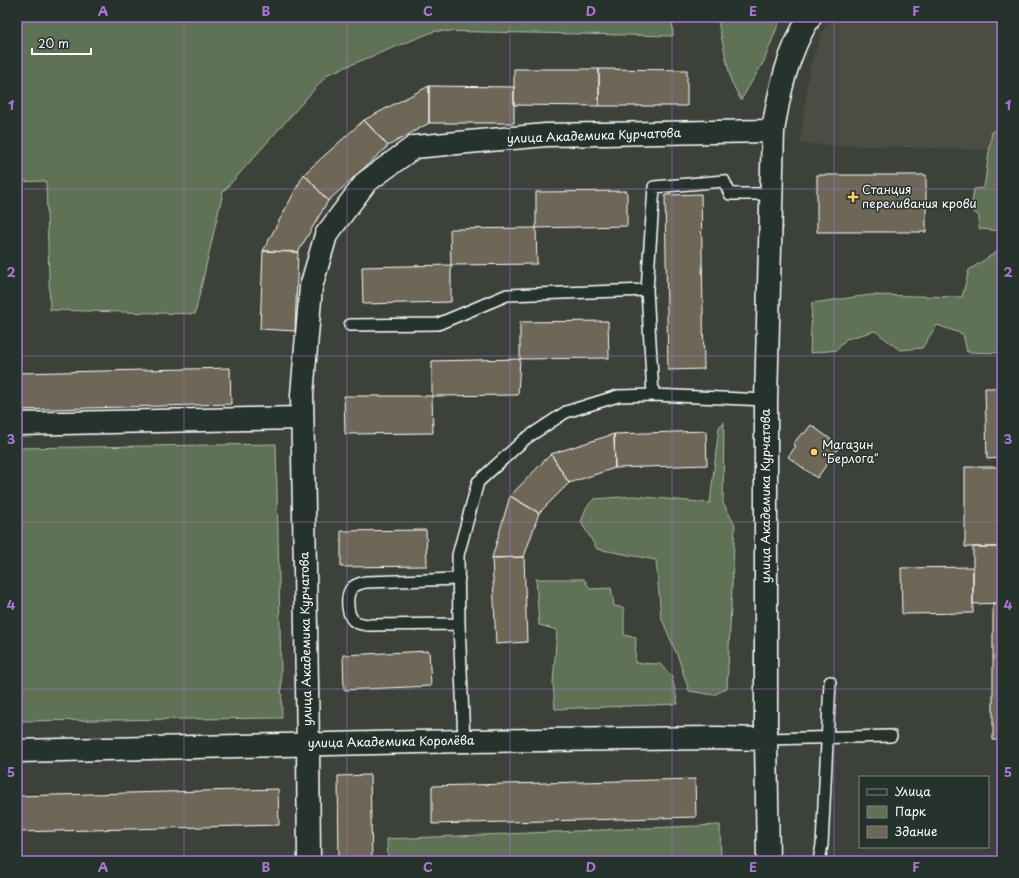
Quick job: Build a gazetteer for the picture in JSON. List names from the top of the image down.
{
  "streets": {
    "street": ["улица Академика Курчатова", "улица Академика Королёва"]
  },
  "crossings": [
    ["улица Академика Курчатова", "улица Академика Королёва"]
  ],
  "places": {
    "health": ["Станция переливания крови"],
    "other": ["Магазин \"Берлога\""]
  },
  "legend": ["Улица", "Парк", "Здание"],
  "scale_bar": "20 m",
  "grid": {
    "columns": [
      "A",
      "B",
      "C",
      "D",
      "E",
      "F"
    ],
    "rows": [
      "1",
      "2",
      "3",
      "4",
      "5"
    ]
  }
}
